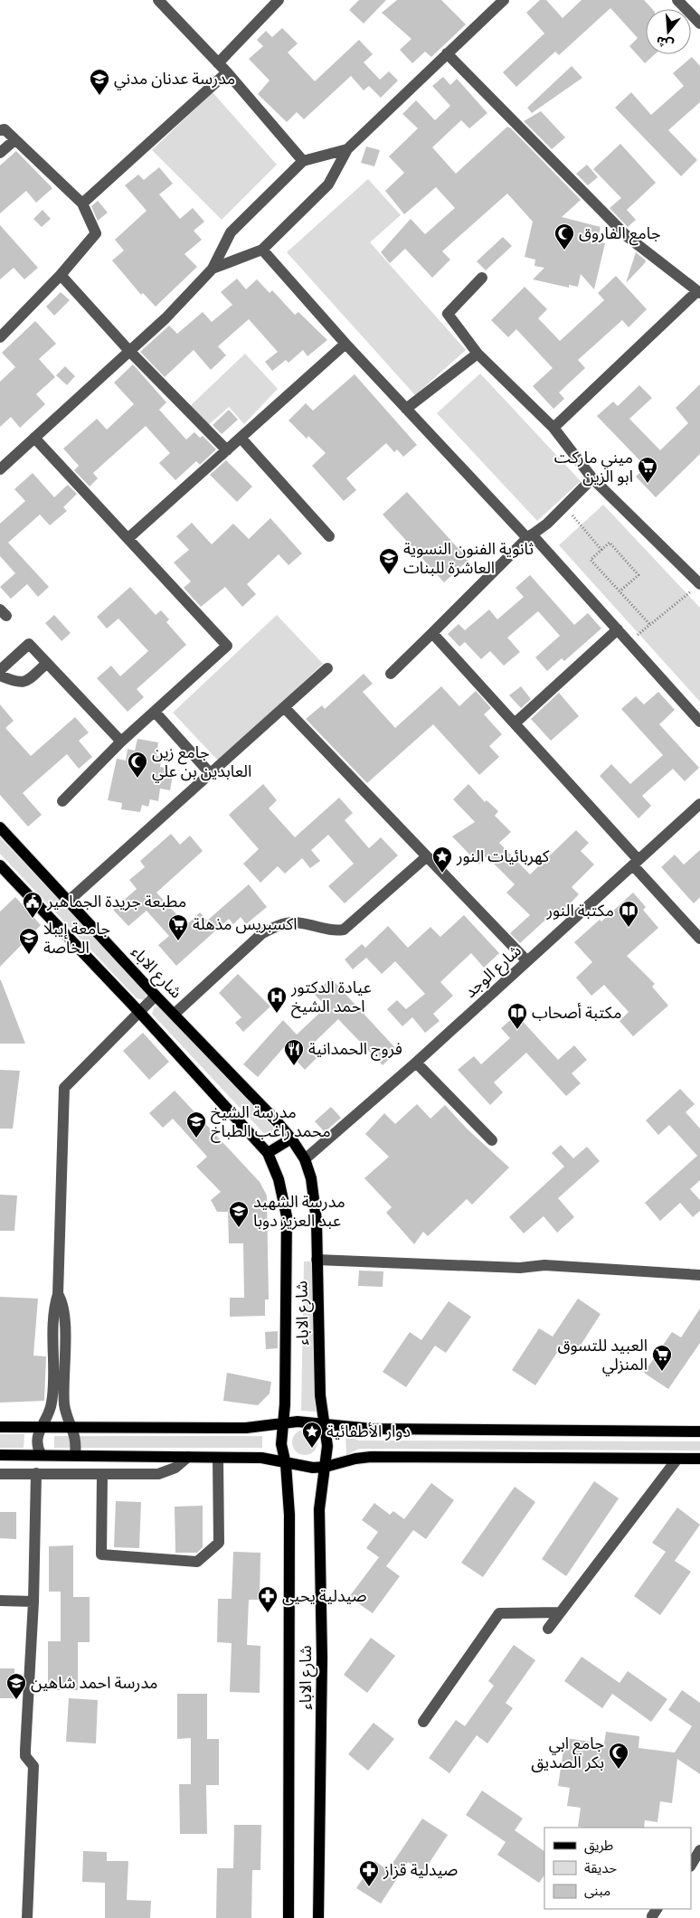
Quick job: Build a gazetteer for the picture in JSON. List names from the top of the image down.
{
  "streets": {
    "main road": ["شارع الاباء"],
    "street": ["شارع الوجد"]
  },
  "crossings": [
    ["شارع الوجد", "شارع الاباء"]
  ],
  "places": {
    "school or university": [
      "مدرسة عدنان مدني",
      "ثانوية الفنون النسوية العاشرة للبنات",
      "جامعة إيبلا الخاصة",
      "مدرسة الشيخ محمد راغب الطباخ",
      "مدرسة الشهيد عبد العزيز دوبا",
      "مدرسة احمد شاهين"
    ],
    "mosque": ["جامع الفاروق", "جامع زين العابدين بن علي", "جامع ابي بكر الصديق"],
    "supermarket": ["ميني ماركت ابو الزين", "اكسبريس مذهلة", "العبيد للتسوق المنزلي"],
    "place": ["كهربائيات النور", "دوار الأطفائية"],
    "public building": ["مطبعة جريدة الجماهير"],
    "library": ["مكتبة النور", "مكتبة أصحاب"],
    "hospital": ["عيادة الدكتور احمد الشيخ"],
    "restaurant": ["فروج الحمدانية"],
    "pharmacy": ["صيدلية يحيى", "صيدلية قزاز"]
  },
  "legend": ["طريق", "حديقة", "مبنى"],
  "north": "bottom"
}
